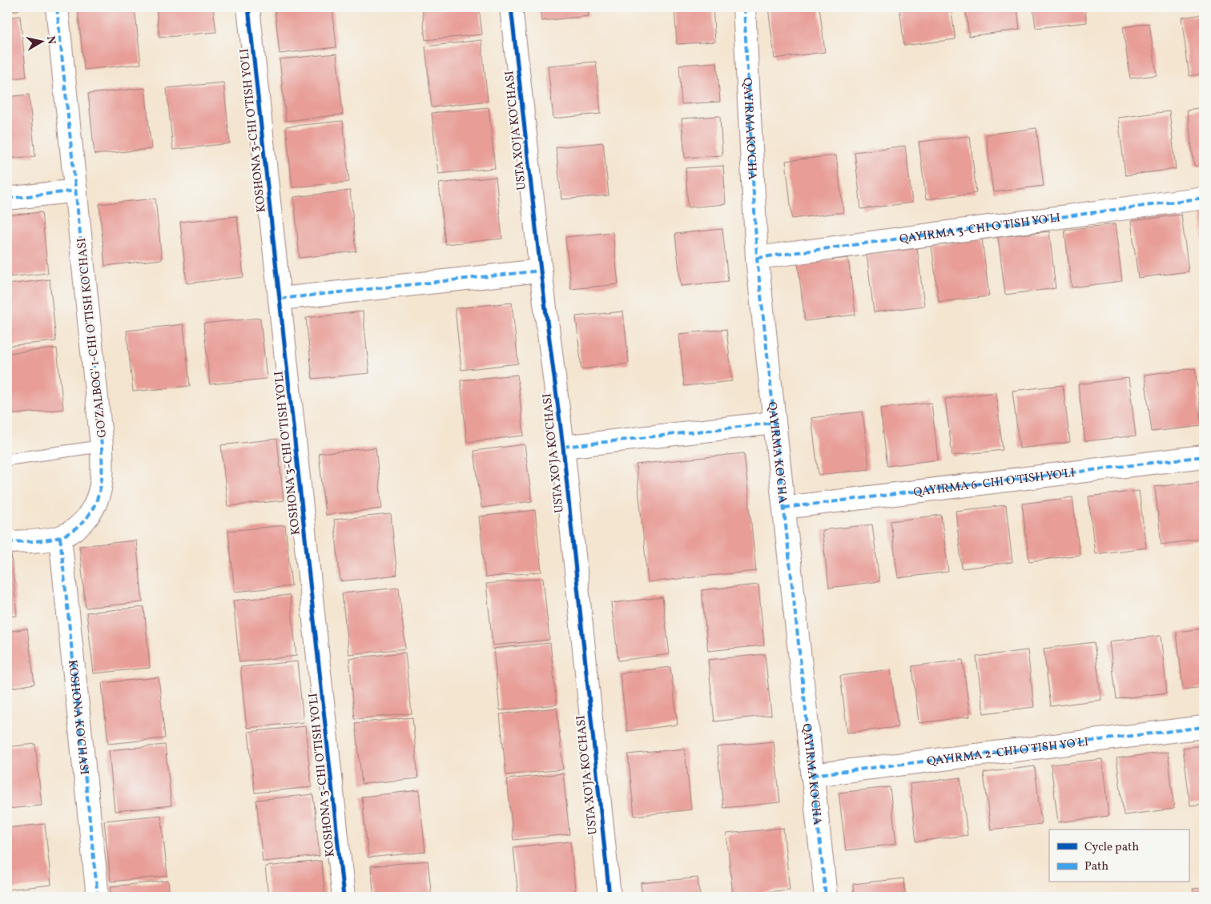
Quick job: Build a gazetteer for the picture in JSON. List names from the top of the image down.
{
  "streets": {
    "street": [
      "QAYIRMA KO'CHA",
      "KOSHONA 3-CHI O'TISH YO'LI",
      "USTA XO'JA KO'CHASI",
      "QAYIRMA 3-CHI O'TISH YO'LI",
      "GO'ZALBOG' 1-CHI O'TISH KO'CHASI",
      "QAYIRMA 6-CHI O'TISH YO'LI",
      "KOSHONA KO'CHASI",
      "QAYIRMA 2-CHI O'TISH YO'LI"
    ]
  },
  "crossings": [
    ["QAYIRMA KO'CHA", "QAYIRMA 3-CHI O'TISH YO'LI"],
    ["QAYIRMA KO'CHA", "QAYIRMA 6-CHI O'TISH YO'LI"],
    ["QAYIRMA KO'CHA", "QAYIRMA 2-CHI O'TISH YO'LI"],
    ["GO'ZALBOG' 1-CHI O'TISH KO'CHASI", "KOSHONA KO'CHASI"]
  ],
  "legend": ["Cycle path", "Path"],
  "north": "right"
}
